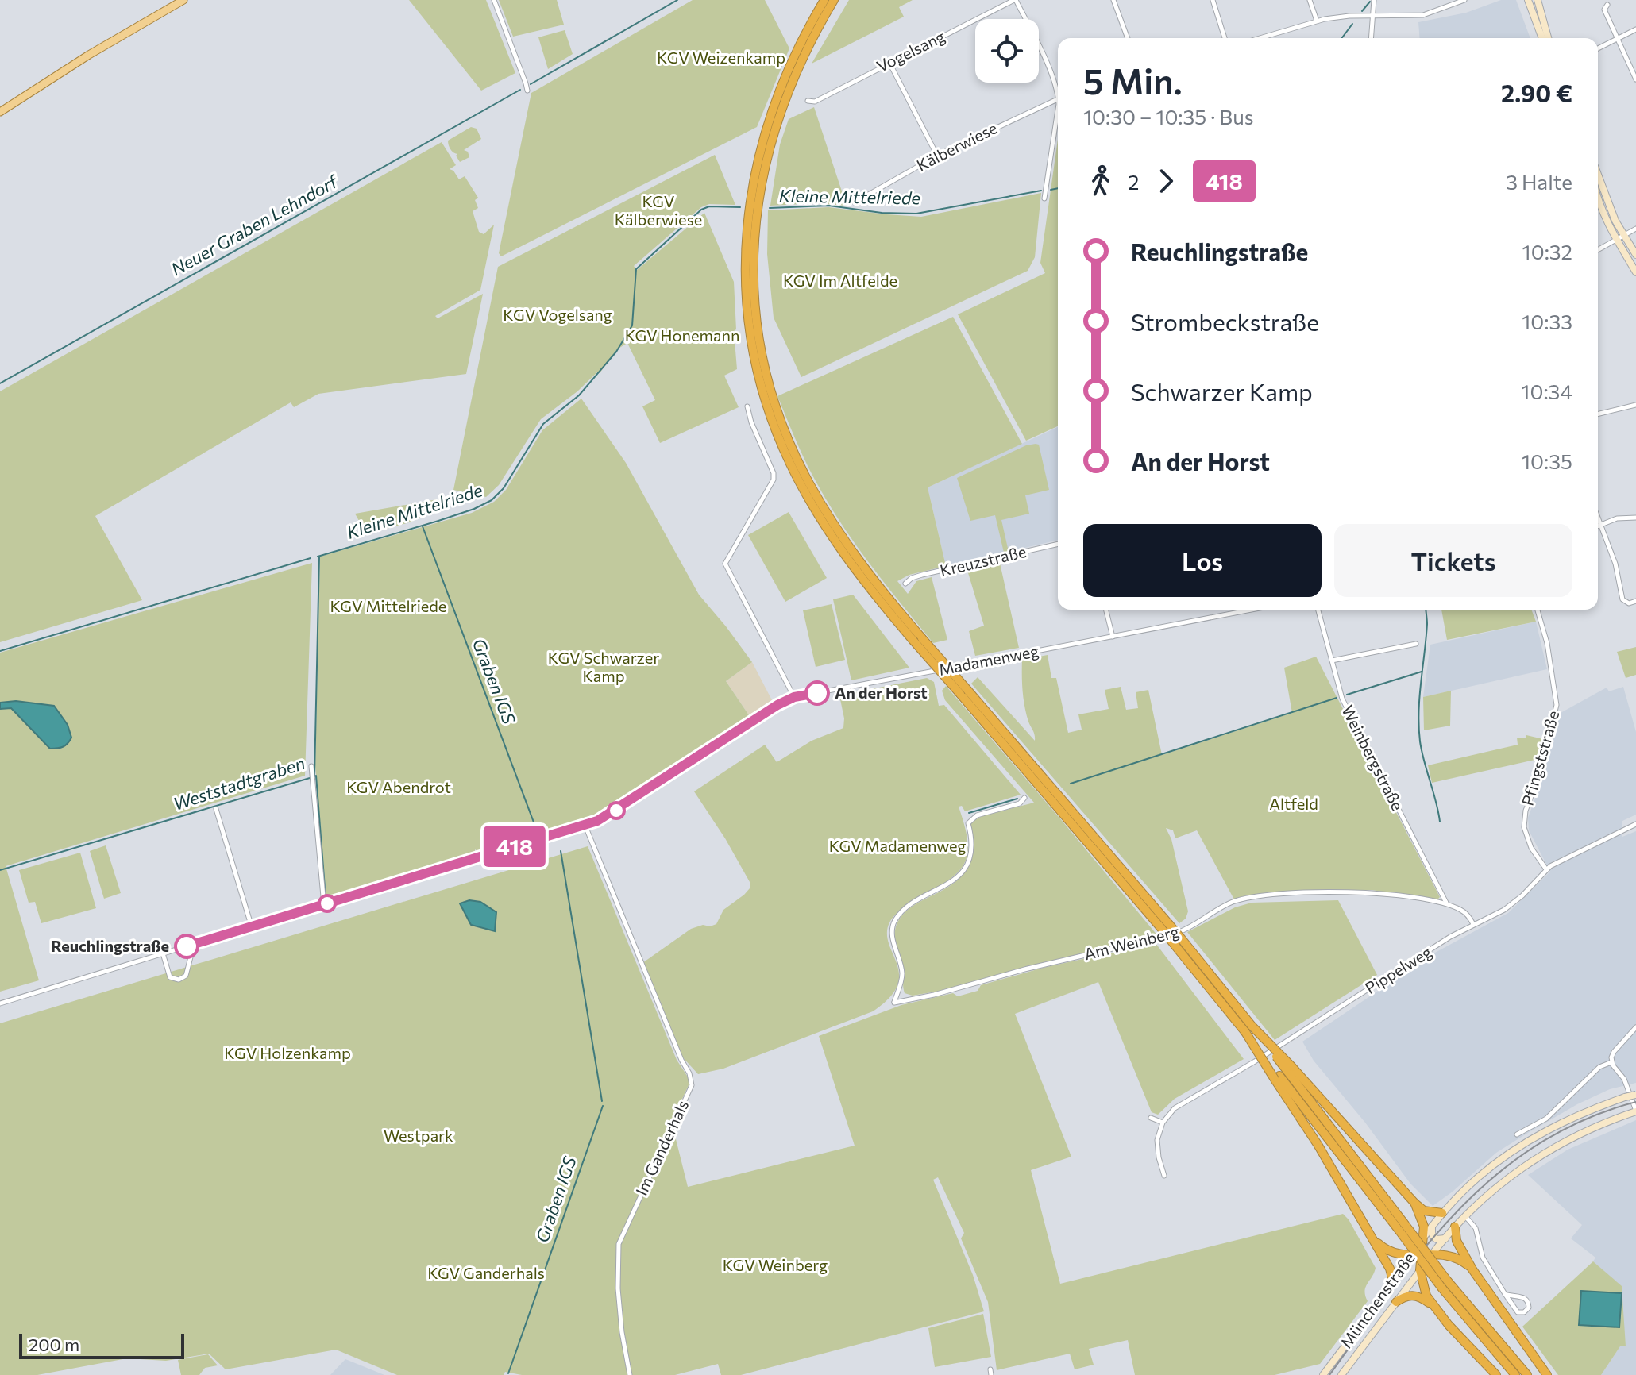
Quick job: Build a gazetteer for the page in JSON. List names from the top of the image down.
{
  "streets": {
    "main road": ["Münchenstraße"],
    "street": [
      "Vogelsang",
      "Kälberwiese",
      "Kreuzstraße",
      "Madamenweg",
      "Weinbergstraße",
      "Pfingststraße",
      "Am Weinberg",
      "Pippelweg",
      "Im Ganderhals"
    ]
  },
  "crossings": [
    ["Madamenweg", "Im Ganderhals"],
    ["Weinbergstraße", "Am Weinberg"],
    ["Pfingststraße", "Pippelweg"],
    ["Am Weinberg", "Pippelweg"]
  ],
  "water": [
    "Kleine Mittelriede",
    "Neuer Graben Lehndorf",
    "Graben IGS",
    "Weststadtgraben"
  ],
  "parks": [
    "KGV Weizenkamp",
    "KGV Kälberwiese",
    "KGV Im Altfelde",
    "KGV Vogelsang",
    "KGV Honemann",
    "KGV Mittelriede",
    "KGV Schwarzer Kamp",
    "KGV Abendrot",
    "Altfeld",
    "KGV Madamenweg",
    "KGV Holzenkamp",
    "Westpark",
    "KGV Weinberg",
    "KGV Ganderhals"
  ],
  "places": ["An der Horst", "Reuchlingstraße"],
  "lines": ["bus line 418"],
  "scale_bar": "200 m",
  "page": {
    "on_map": "418",
    "heading": ["5 Min.", "10:30 – 10:35 · Bus", "2.90 €"],
    "legs": ["2", "418", "3 Halte"],
    "list": [
      {
        "name": "Reuchlingstraße",
        "value": "10:32"
      },
      {
        "name": "Strombeckstraße",
        "value": "10:33"
      },
      {
        "name": "Schwarzer Kamp",
        "value": "10:34"
      },
      {
        "name": "An der Horst",
        "value": "10:35"
      }
    ],
    "buttons": ["Los", "Tickets"],
    "scale": "200 m"
  }
}
